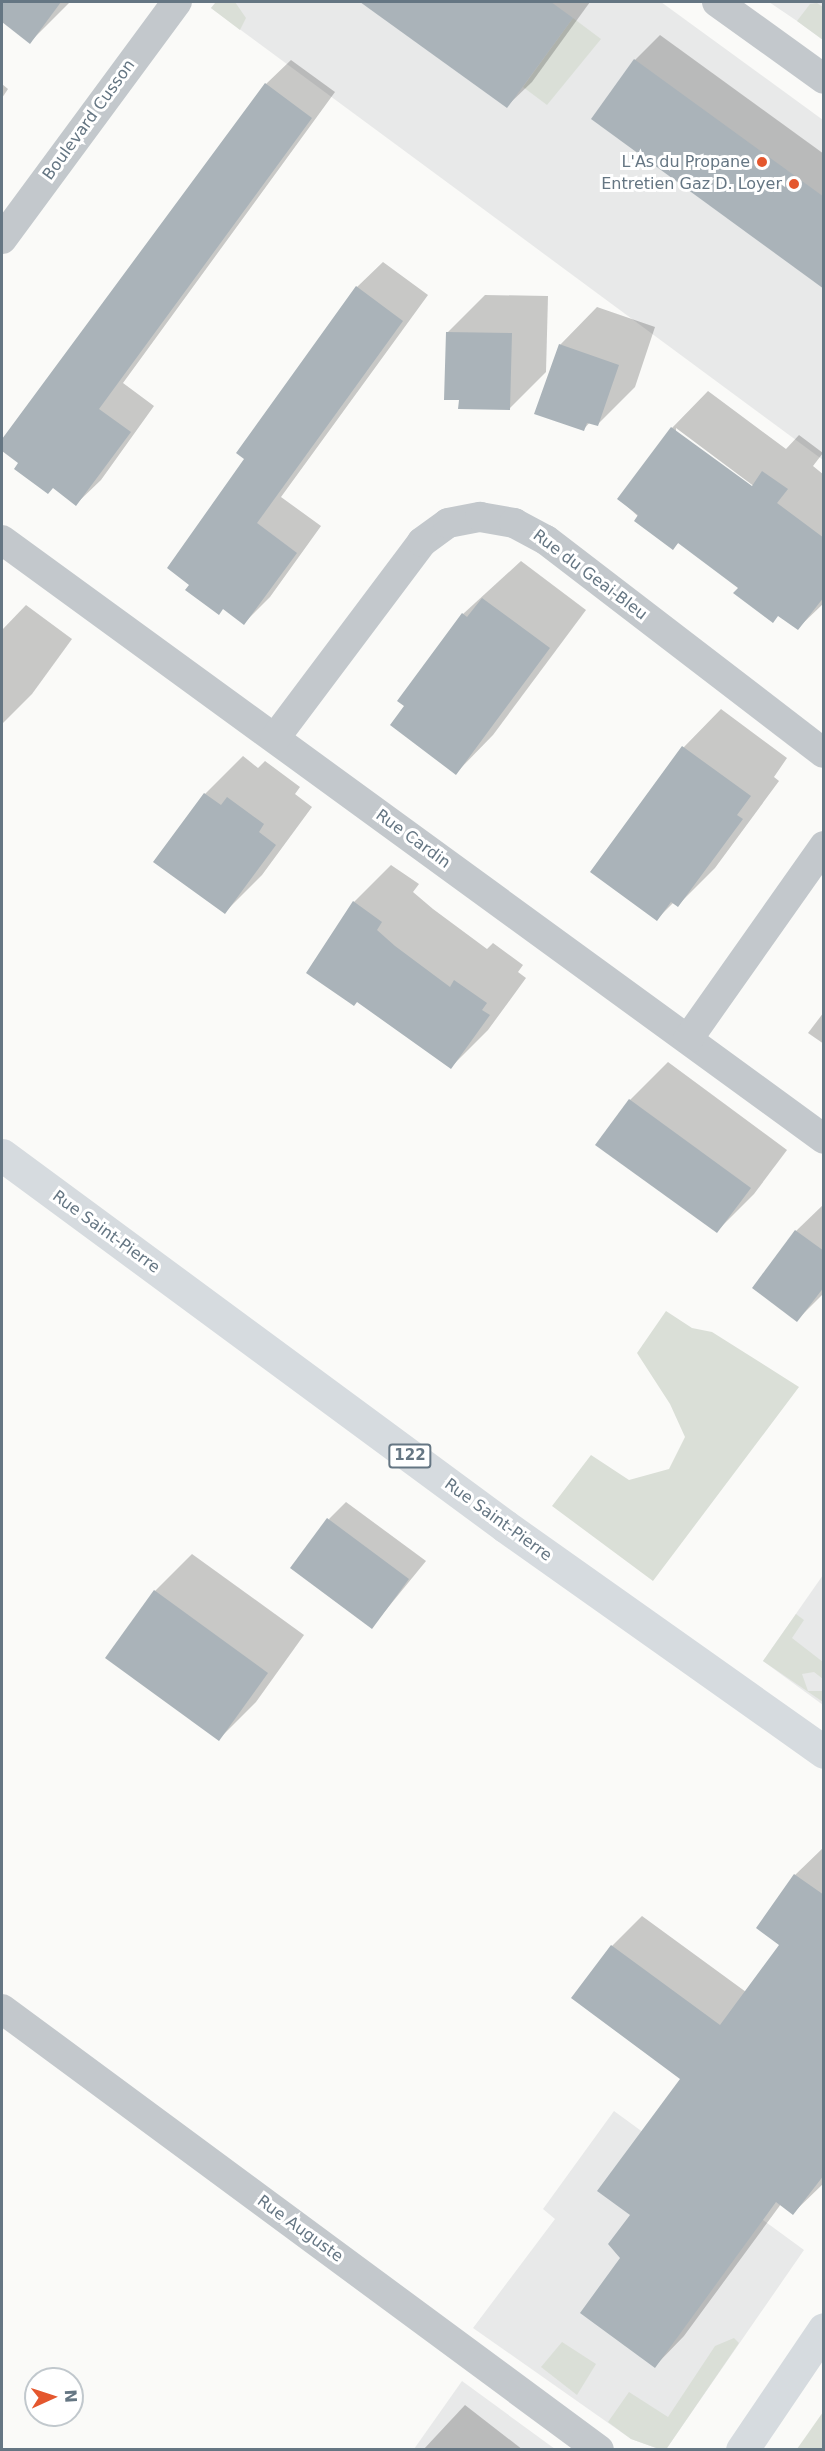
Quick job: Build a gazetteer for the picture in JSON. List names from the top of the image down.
{
  "streets": {
    "main road": ["Rue Saint-Pierre", "122"],
    "street": [
      "Boulevard Cusson",
      "Rue du Geai-Bleu",
      "Rue Cardin",
      "Rue Auguste"
    ]
  },
  "crossings": [
    ["Rue du Geai-Bleu", "Rue Cardin"]
  ],
  "places": ["L'As du Propane", "Entretien Gaz D. Loyer"],
  "north": "right"
}
